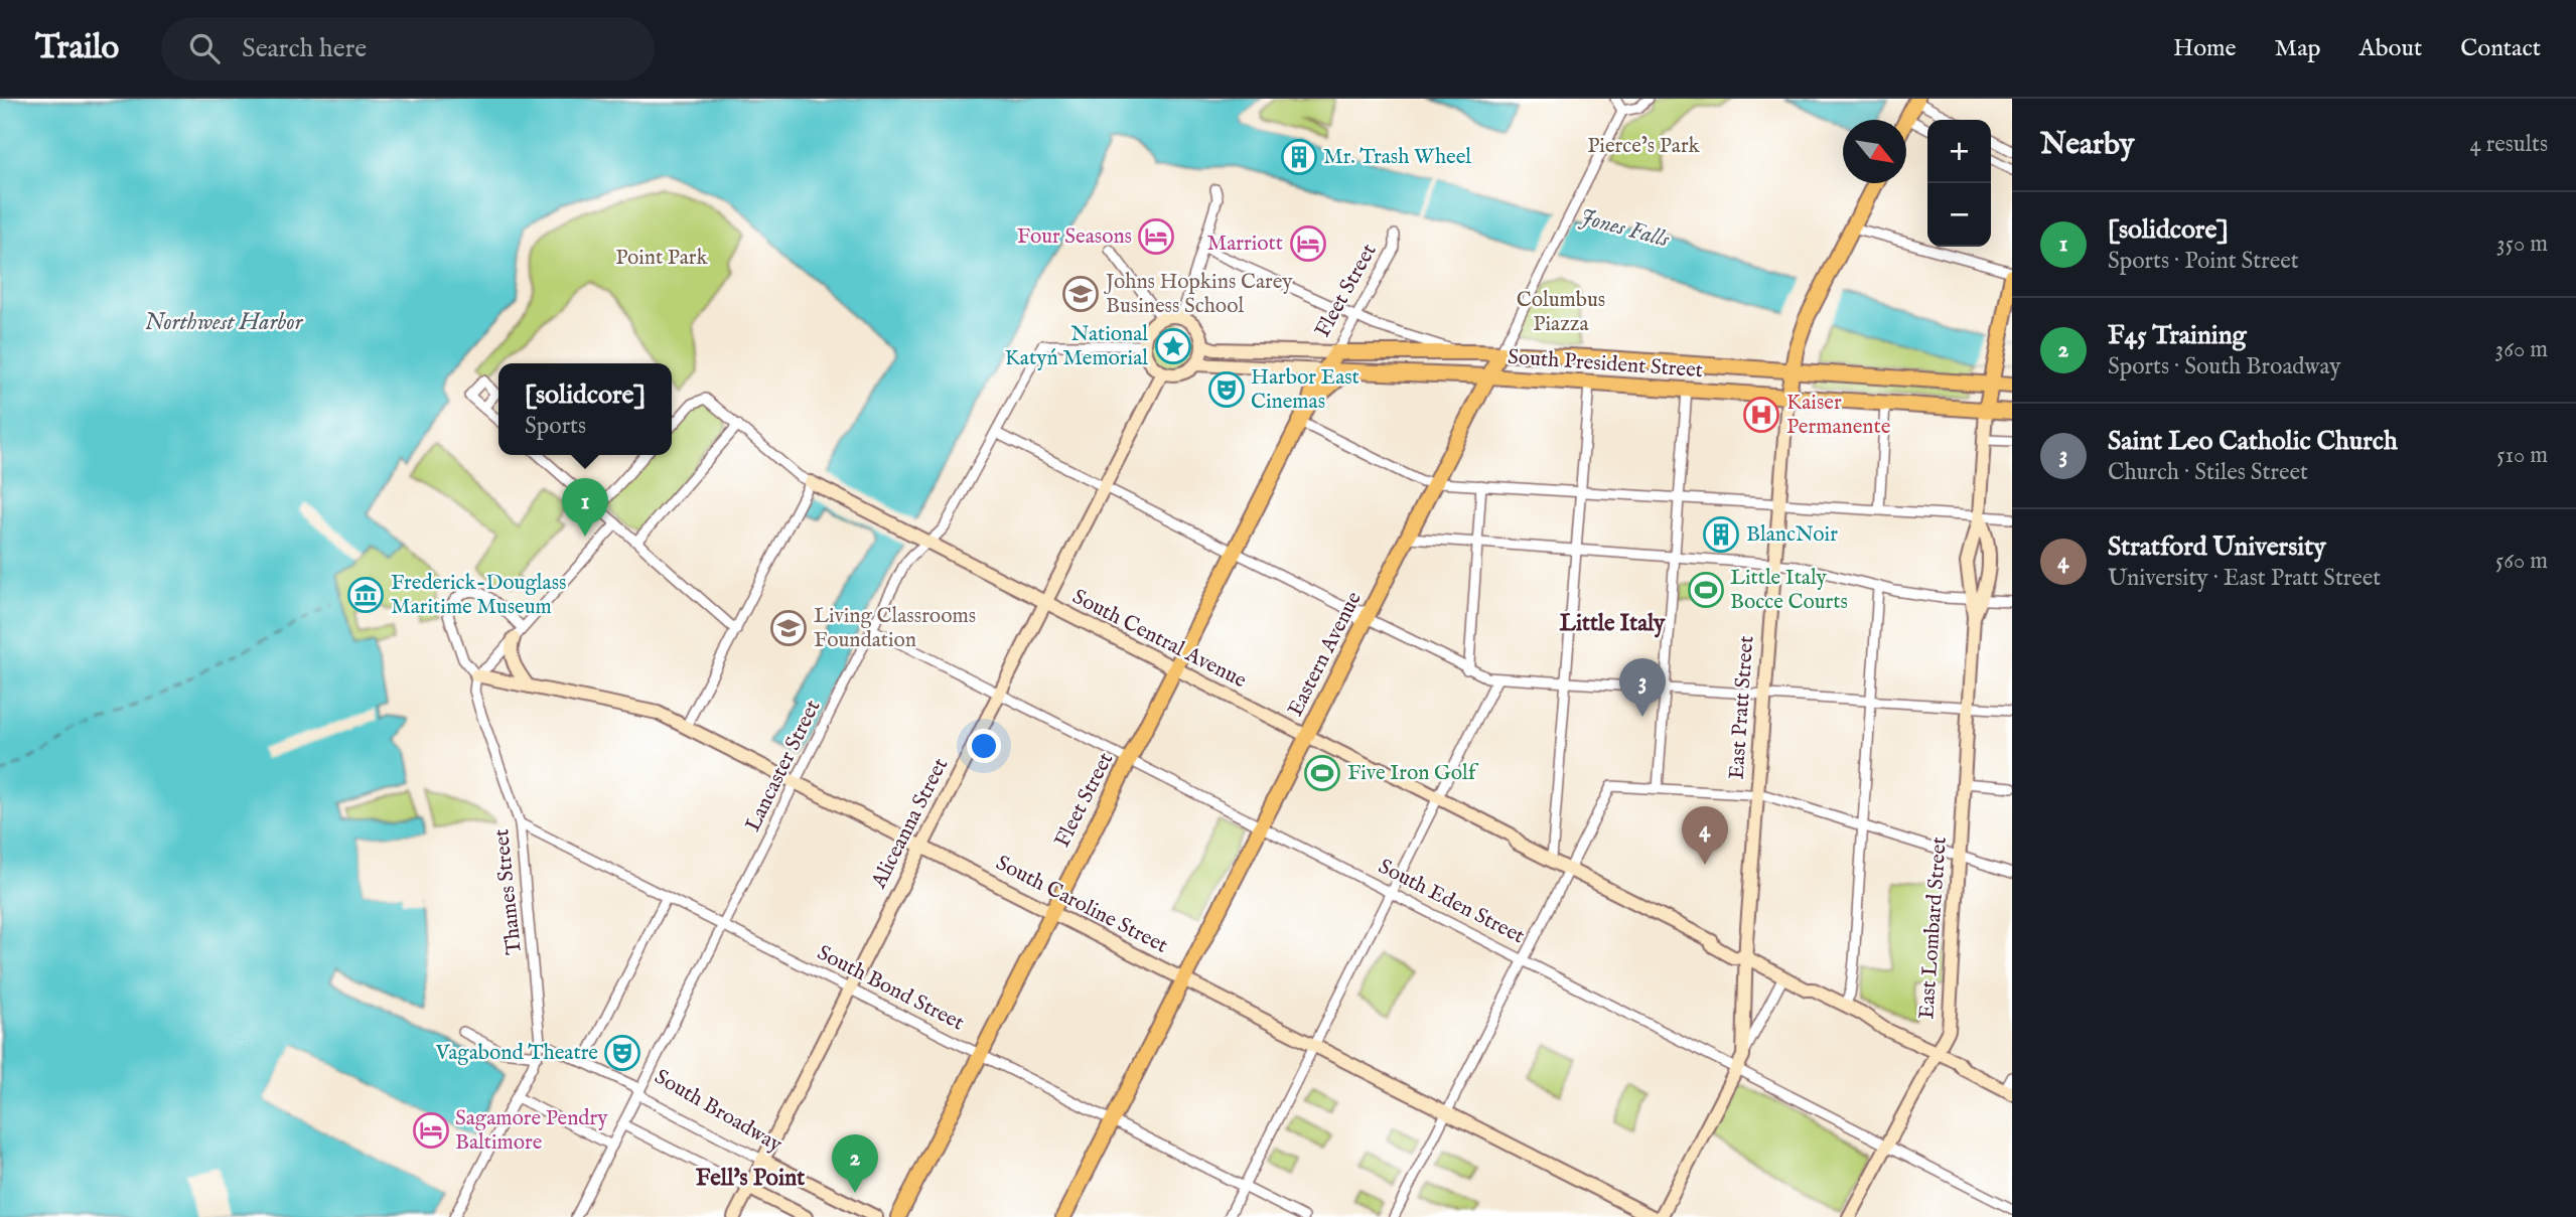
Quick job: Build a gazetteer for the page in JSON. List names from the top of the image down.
{
  "streets": {
    "main road": [
      "Fleet Street",
      "South President Street",
      "South Central Avenue",
      "Eastern Avenue",
      "East Pratt Street",
      "Aliceanna Street",
      "South Caroline Street",
      "East Lombard Street",
      "South Broadway"
    ],
    "street": [
      "Lancaster Street",
      "Thames Street",
      "South Eden Street",
      "South Bond Street"
    ]
  },
  "crossings": [
    ["Fleet Street", "South President Street"],
    ["Fleet Street", "South Central Avenue"],
    ["Fleet Street", "South Eden Street"],
    ["Fleet Street", "South Caroline Street"],
    ["Fleet Street", "South Bond Street"],
    ["South President Street", "Eastern Avenue"],
    ["South President Street", "East Pratt Street"],
    ["South President Street", "Lancaster Street"],
    ["South President Street", "Aliceanna Street"],
    ["South President Street", "East Lombard Street"],
    ["South Central Avenue", "Eastern Avenue"],
    ["South Central Avenue", "East Pratt Street"],
    ["South Central Avenue", "Lancaster Street"],
    ["South Central Avenue", "Aliceanna Street"],
    ["South Central Avenue", "East Lombard Street"],
    ["Eastern Avenue", "South Eden Street"],
    ["Eastern Avenue", "South Caroline Street"],
    ["Eastern Avenue", "South Bond Street"],
    ["East Pratt Street", "South Eden Street"],
    ["Lancaster Street", "Aliceanna Street"],
    ["Lancaster Street", "South Eden Street"],
    ["Lancaster Street", "South Caroline Street"],
    ["Lancaster Street", "South Bond Street"],
    ["Lancaster Street", "South Broadway"],
    ["Aliceanna Street", "South Eden Street"],
    ["Aliceanna Street", "South Caroline Street"],
    ["Aliceanna Street", "South Bond Street"],
    ["Aliceanna Street", "South Broadway"],
    ["Thames Street", "South Caroline Street"],
    ["Thames Street", "South Bond Street"],
    ["Thames Street", "South Broadway"],
    ["South Eden Street", "East Lombard Street"]
  ],
  "districts": ["Little Italy", "Fell's Point"],
  "water": ["Jones Falls", "Northwest Harbor"],
  "parks": ["Pierce’s Park", "Point Park", "Columbus Piazza"],
  "places": {
    "building": ["Mr. Trash Wheel", "BlancNoir"],
    "hotel": ["Four Seasons", "Marriott", "Sagamore Pendry Baltimore"],
    "school or university": ["Johns Hopkins Carey Business School", "Living Classrooms Foundation"],
    "place": ["National Katyń Memorial"],
    "theatre": ["Harbor East Cinemas", "Vagabond Theatre"],
    "hospital": ["Kaiser Permanente"],
    "sports": ["Little Italy Bocce Courts", "Five Iron Golf"],
    "museum": ["Frederick-Douglass Maritime Museum"]
  },
  "north": "bottom right",
  "page": {
    "header": "Trailo",
    "search": "Search here",
    "nav": [
      "Home",
      "Map",
      "About",
      "Contact"
    ],
    "heading": ["Nearby", "4 results"],
    "map_buttons": ["+", "−"],
    "list": [
      {
        "mark": "1",
        "name": "[solidcore]",
        "note": "Sports · Point Street",
        "value": "350 m"
      },
      {
        "mark": "2",
        "name": "F45 Training",
        "note": "Sports · South Broadway",
        "value": "360 m"
      },
      {
        "mark": "3",
        "name": "Saint Leo Catholic Church",
        "note": "Church · Stiles Street",
        "value": "510 m"
      },
      {
        "mark": "4",
        "name": "Stratford University",
        "note": "University · East Pratt Street",
        "value": "560 m"
      }
    ],
    "popup": ["[solidcore]", "Sports"],
    "pins": [
      "1",
      "3",
      "4",
      "2"
    ]
  }
}
